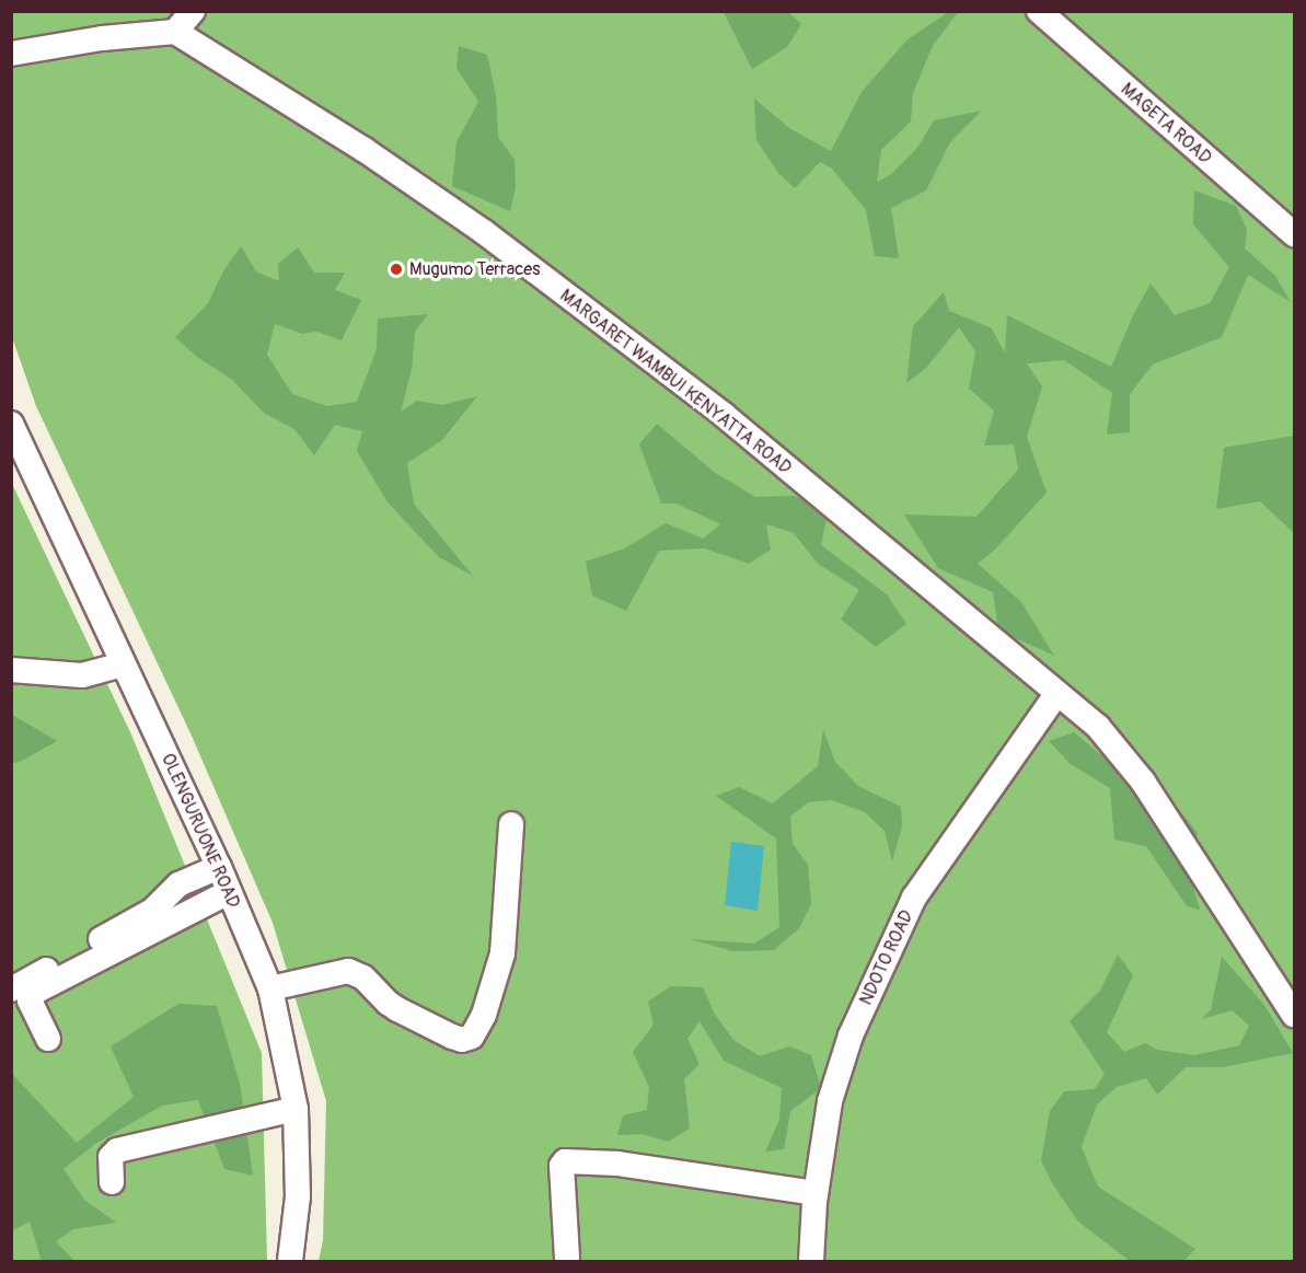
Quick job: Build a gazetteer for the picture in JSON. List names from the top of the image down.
{
  "streets": {
    "street": [
      "MAGETA ROAD",
      "MARGARET WAMBUI KENYATTA ROAD",
      "OLENGURUONE ROAD",
      "NDOTO ROAD"
    ]
  },
  "crossings": [
    ["MARGARET WAMBUI KENYATTA ROAD", "NDOTO ROAD"]
  ],
  "places": ["Mugumo Terraces"]
}
